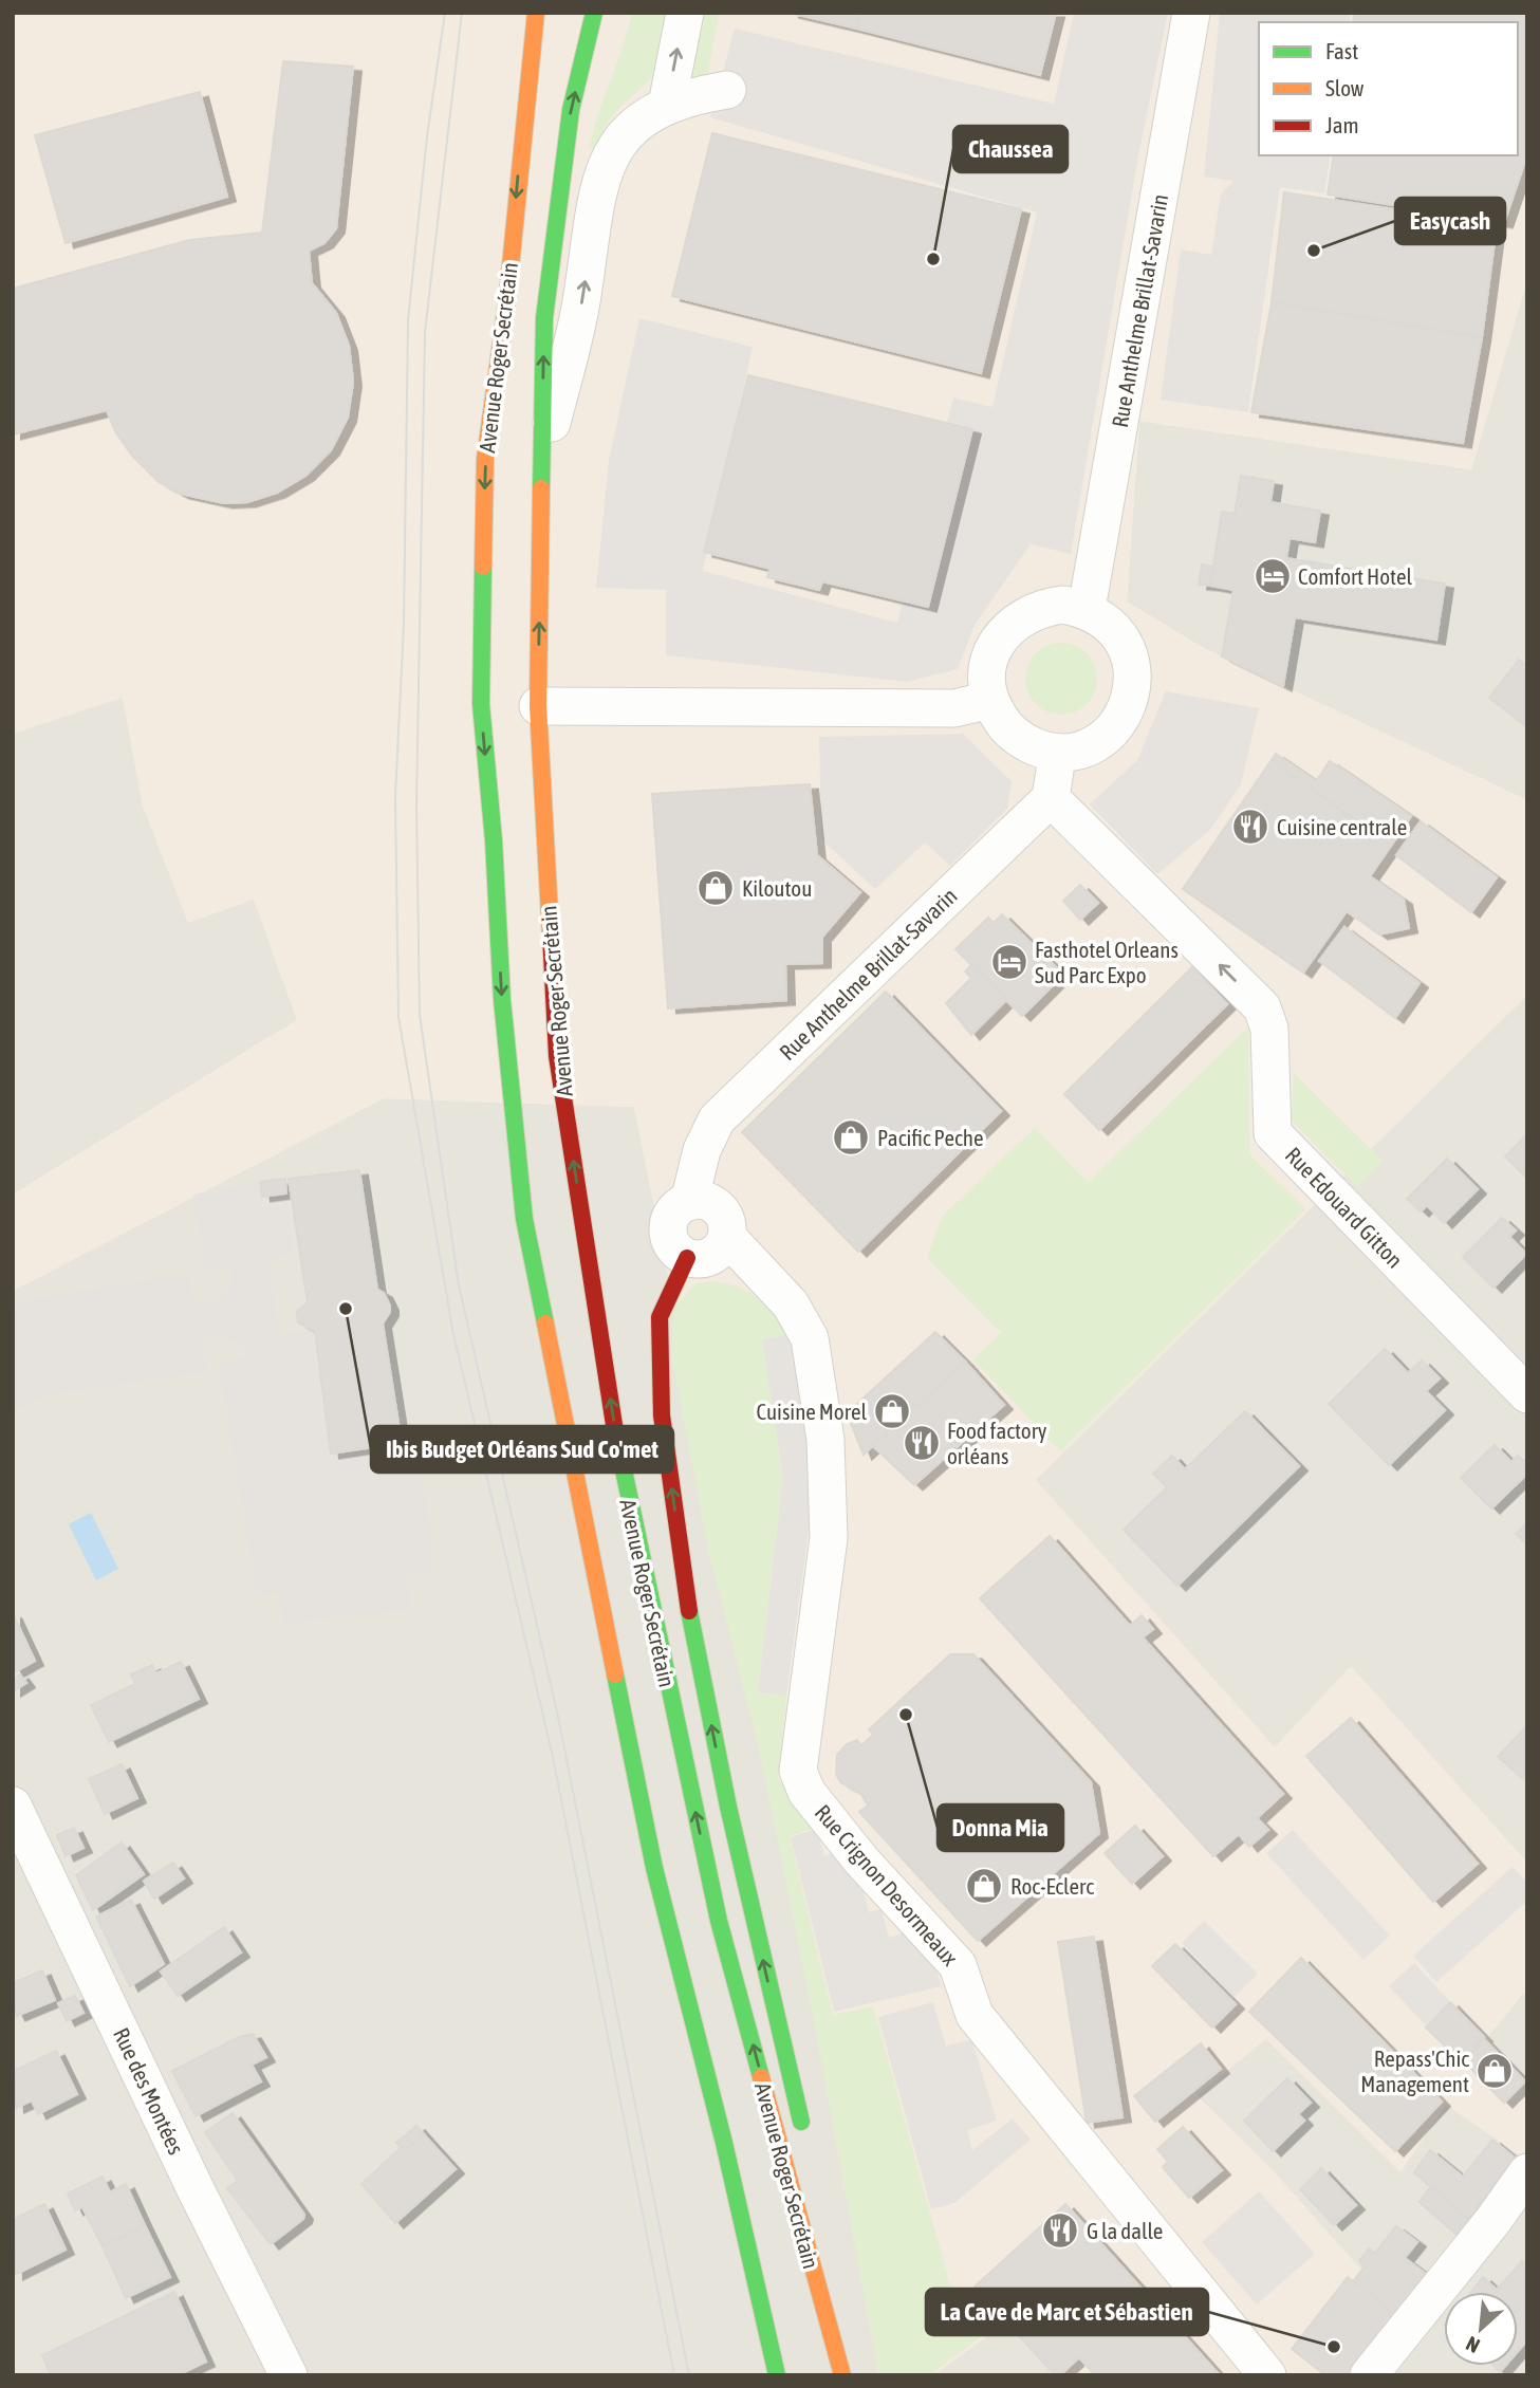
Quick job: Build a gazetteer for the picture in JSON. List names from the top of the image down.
{
  "streets": {
    "main road": ["Avenue Roger Secrétain"],
    "street": [
      "Rue Anthelme Brillat-Savarin",
      "Rue Edouard Gitton",
      "Rue Crignon Desormeaux",
      "Rue des Montées"
    ]
  },
  "crossings": [
    ["Rue Anthelme Brillat-Savarin", "Rue Edouard Gitton"],
    ["Rue Anthelme Brillat-Savarin", "Rue Crignon Desormeaux"]
  ],
  "one_way": ["Rue Edouard Gitton"],
  "places": {
    "other": [
      "Easycash",
      "Chaussea",
      "Ibis Budget Orléans Sud Co'met",
      "Donna Mia",
      "La Cave de Marc et Sébastien"
    ],
    "hotel": ["Comfort Hotel", "Fasthotel Orleans Sud Parc Expo"],
    "restaurant": ["Cuisine centrale", "Food factory orléans", "G la dalle"],
    "shop": [
      "Kiloutou",
      "Pacific Peche",
      "Cuisine Morel",
      "Roc-Eclerc",
      "Repass'Chic Management"
    ]
  },
  "legend": ["Fast", "Slow", "Jam"],
  "north": "bottom left"
}
